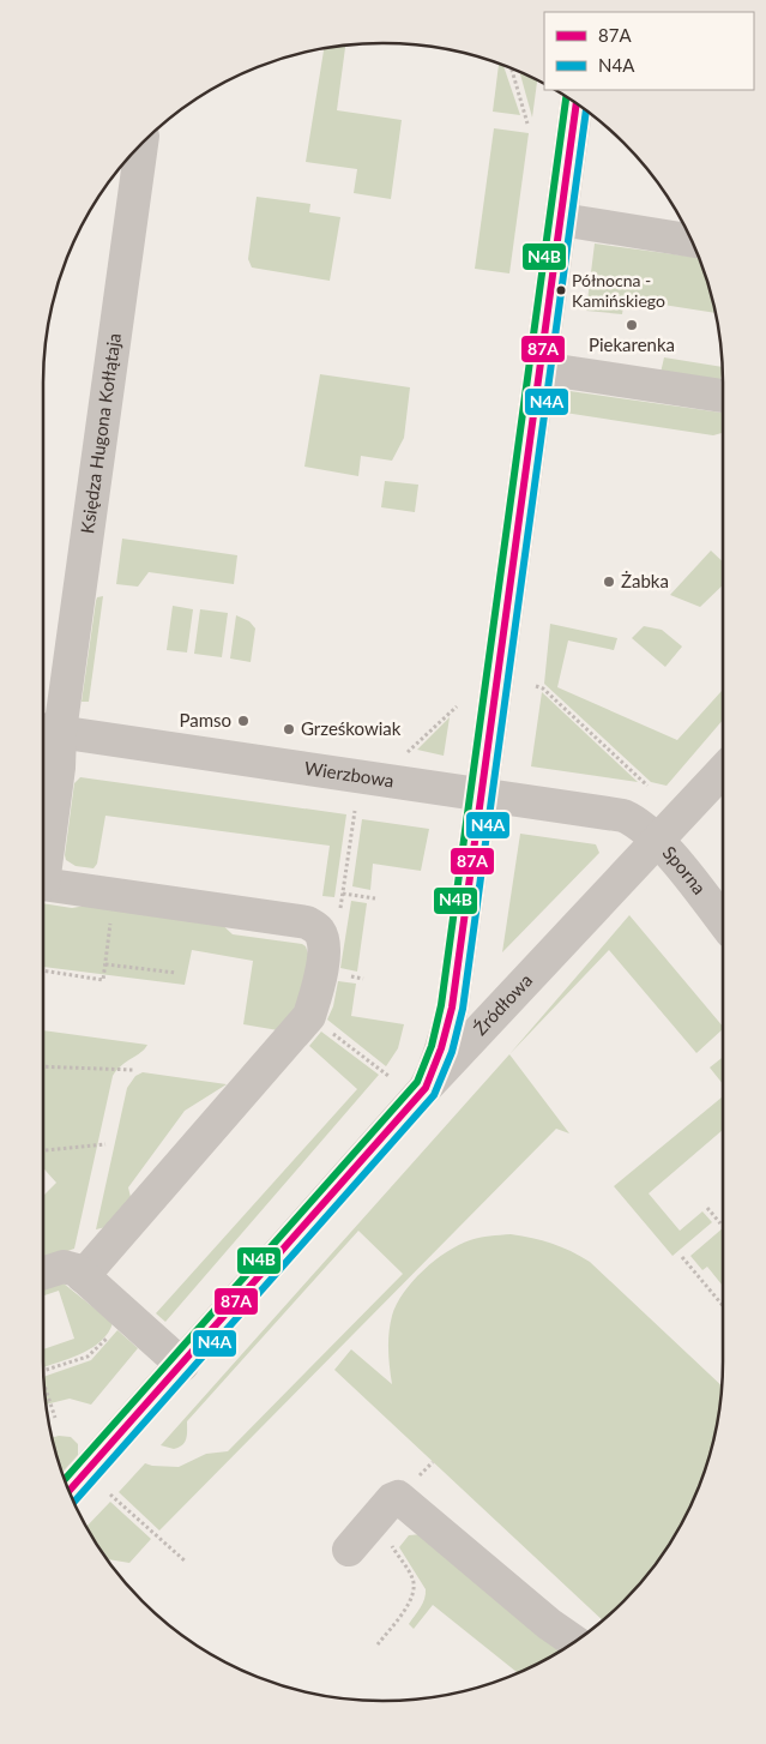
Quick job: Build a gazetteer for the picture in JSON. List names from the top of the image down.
{
  "streets": {
    "street": [
      "Księdza Hugona Kołłątaja",
      "Wierzbowa",
      "Sporna",
      "Źródłowa"
    ]
  },
  "crossings": [
    ["Księdza Hugona Kołłątaja", "Wierzbowa"],
    ["Wierzbowa", "Sporna"],
    ["Wierzbowa", "Źródłowa"],
    ["Sporna", "Źródłowa"]
  ],
  "places": [
    "Północna - Kamińskiego",
    "Piekarenka",
    "Żabka",
    "Pamso",
    "Grześkowiak"
  ],
  "lines": ["transit line N4B", "transit line 87A", "transit line N4A"],
  "legend": ["87A", "N4A"]
}
